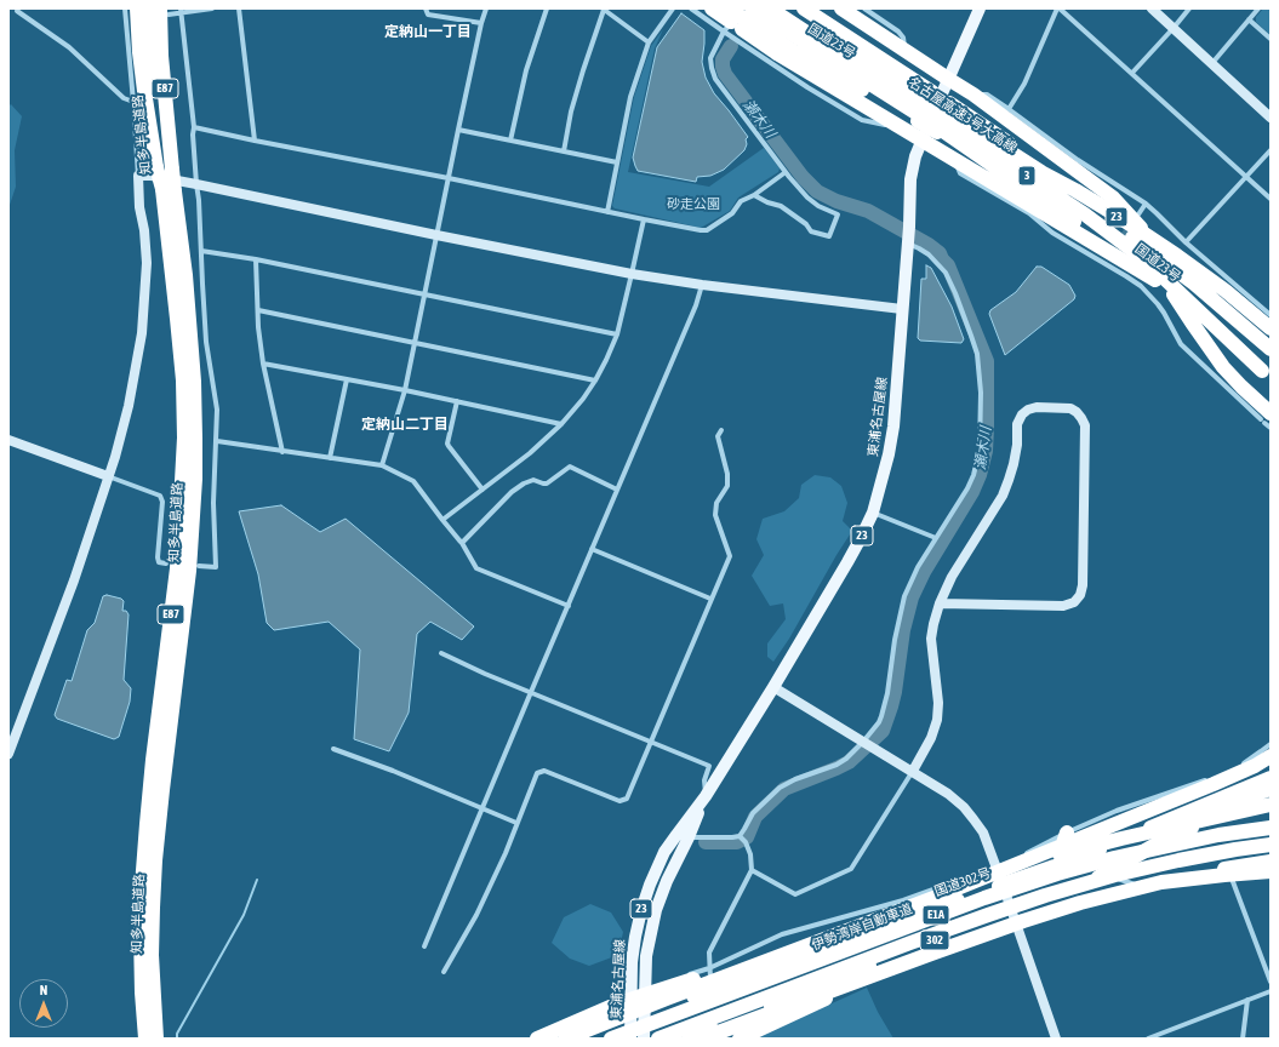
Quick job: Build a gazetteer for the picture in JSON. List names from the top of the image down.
{
  "streets": {
    "highway": [
      "国道23号",
      "E87",
      "名古屋高速3号大高線",
      "知多半島道路",
      "3",
      "23",
      "国道302号",
      "E1A",
      "伊勢湾岸自動車道",
      "302"
    ],
    "main road": ["東浦名古屋線"]
  },
  "crossings": [
    ["国道23号", "名古屋高速3号大高線"],
    ["国道23号", "東浦名古屋線"],
    ["名古屋高速3号大高線", "東浦名古屋線"],
    ["東浦名古屋線", "国道302号"]
  ],
  "districts": ["定納山一丁目", "定納山二丁目"],
  "water": ["瀬木川"],
  "parks": ["砂走公園"],
  "north": "top"
}
